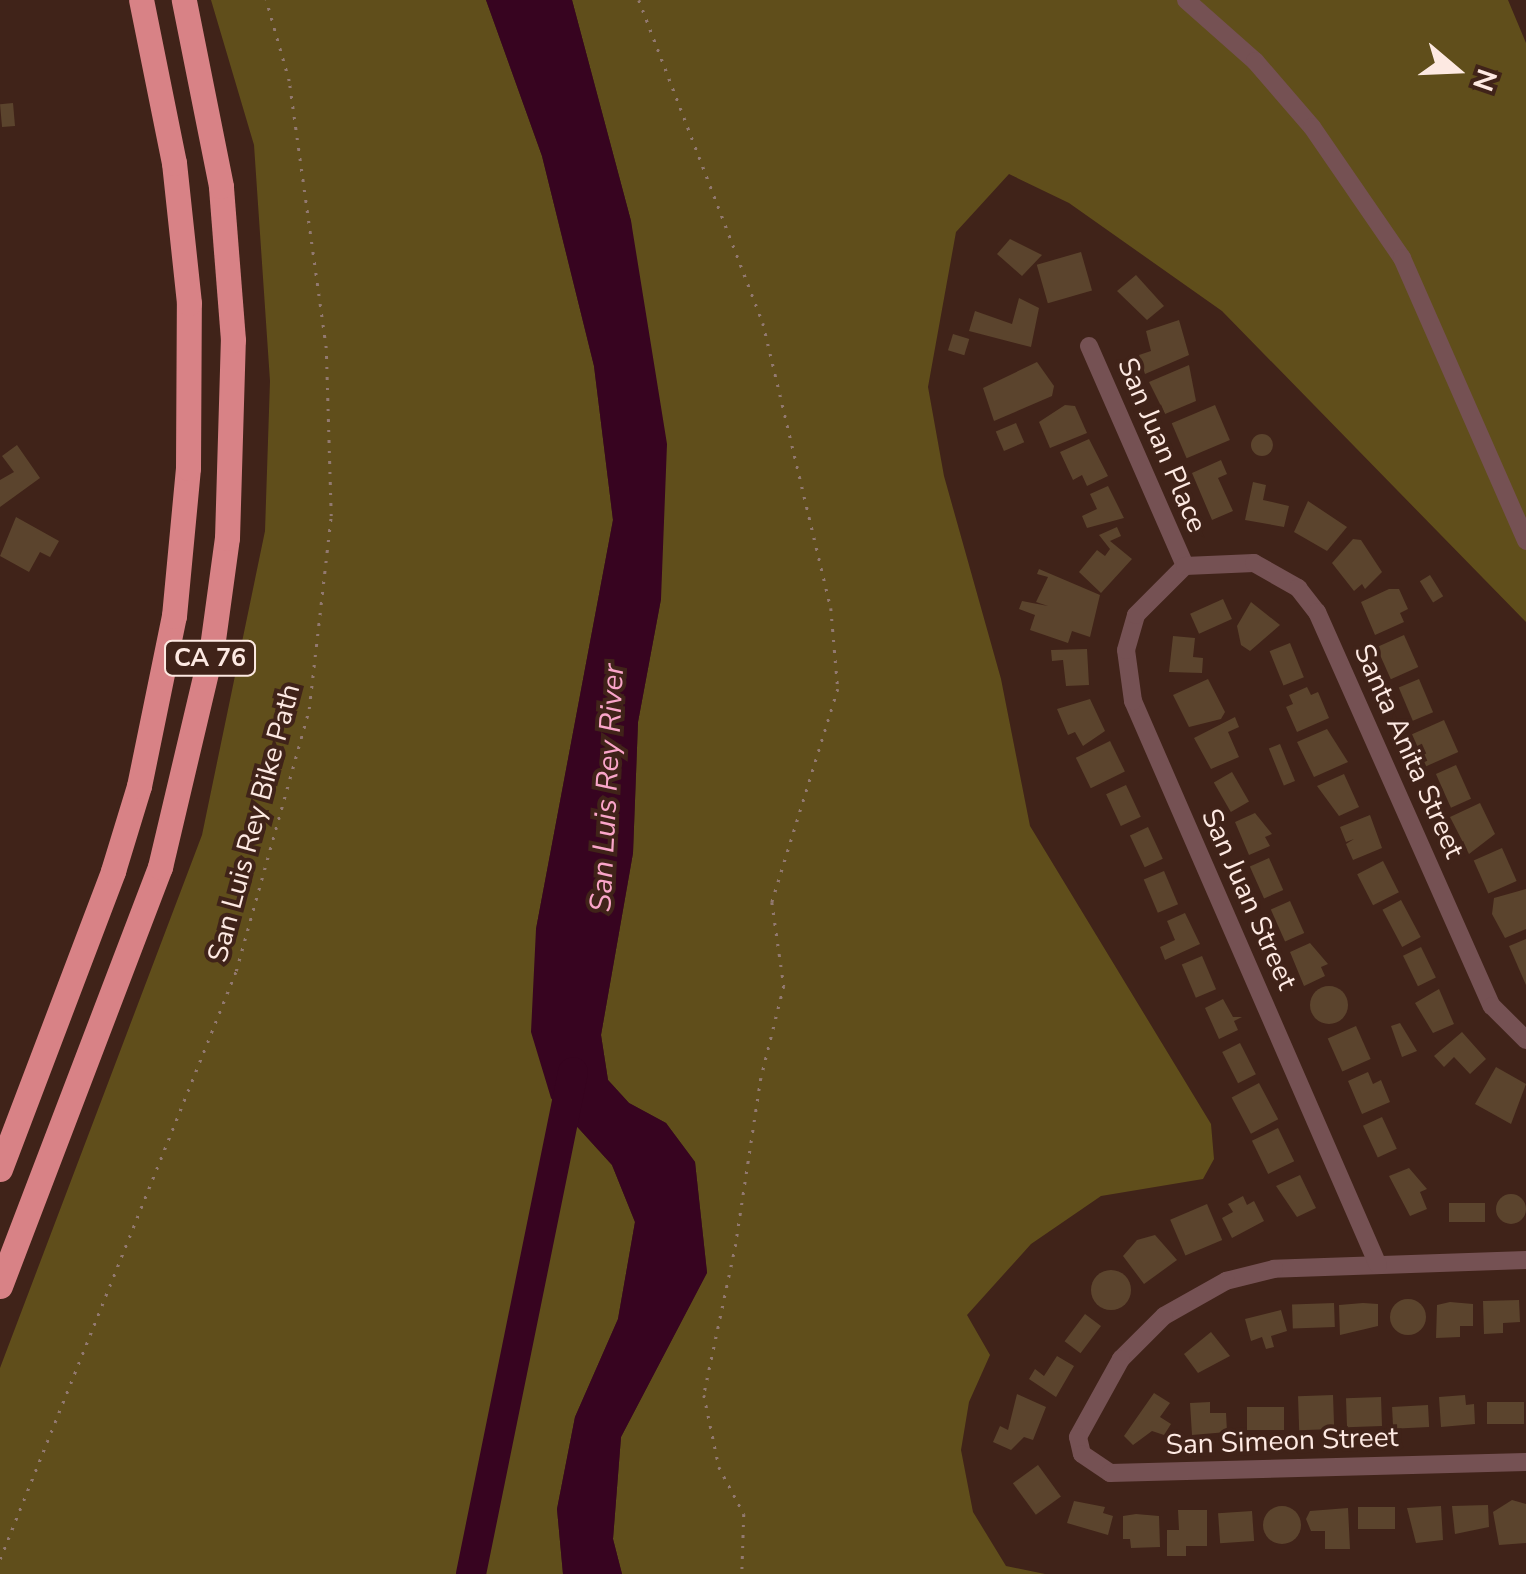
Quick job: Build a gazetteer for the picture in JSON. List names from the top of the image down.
{
  "streets": {
    "highway": ["CA 76"],
    "street": [
      "San Juan Place",
      "Santa Anita Street",
      "San Juan Street",
      "San Simeon Street"
    ],
    "path": ["San Luis Rey Bike Path"]
  },
  "crossings": [
    ["San Juan Place", "Santa Anita Street"],
    ["San Juan Place", "San Juan Street"],
    ["Santa Anita Street", "San Juan Street"],
    ["San Juan Street", "San Simeon Street"]
  ],
  "water": ["San Luis Rey River"],
  "north": "right"
}
